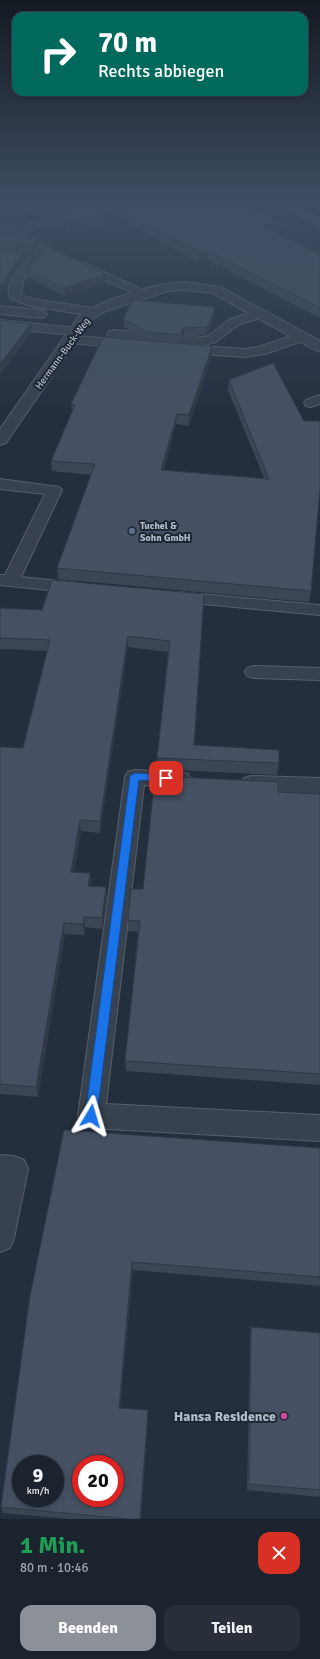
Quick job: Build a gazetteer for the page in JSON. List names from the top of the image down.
{
  "streets": {
    "street": ["Hermann-Buck-Weg"]
  },
  "places": ["Tuchel & Sohn GmbH", "Hansa Residence"],
  "page": {
    "turn": ["70 m", "Rechts abbiegen"],
    "speed": "9 km/h",
    "limit": "20",
    "heading": ["1 Min.", "80 m · 10:46"],
    "buttons": ["Beenden", "Teilen"]
  }
}
